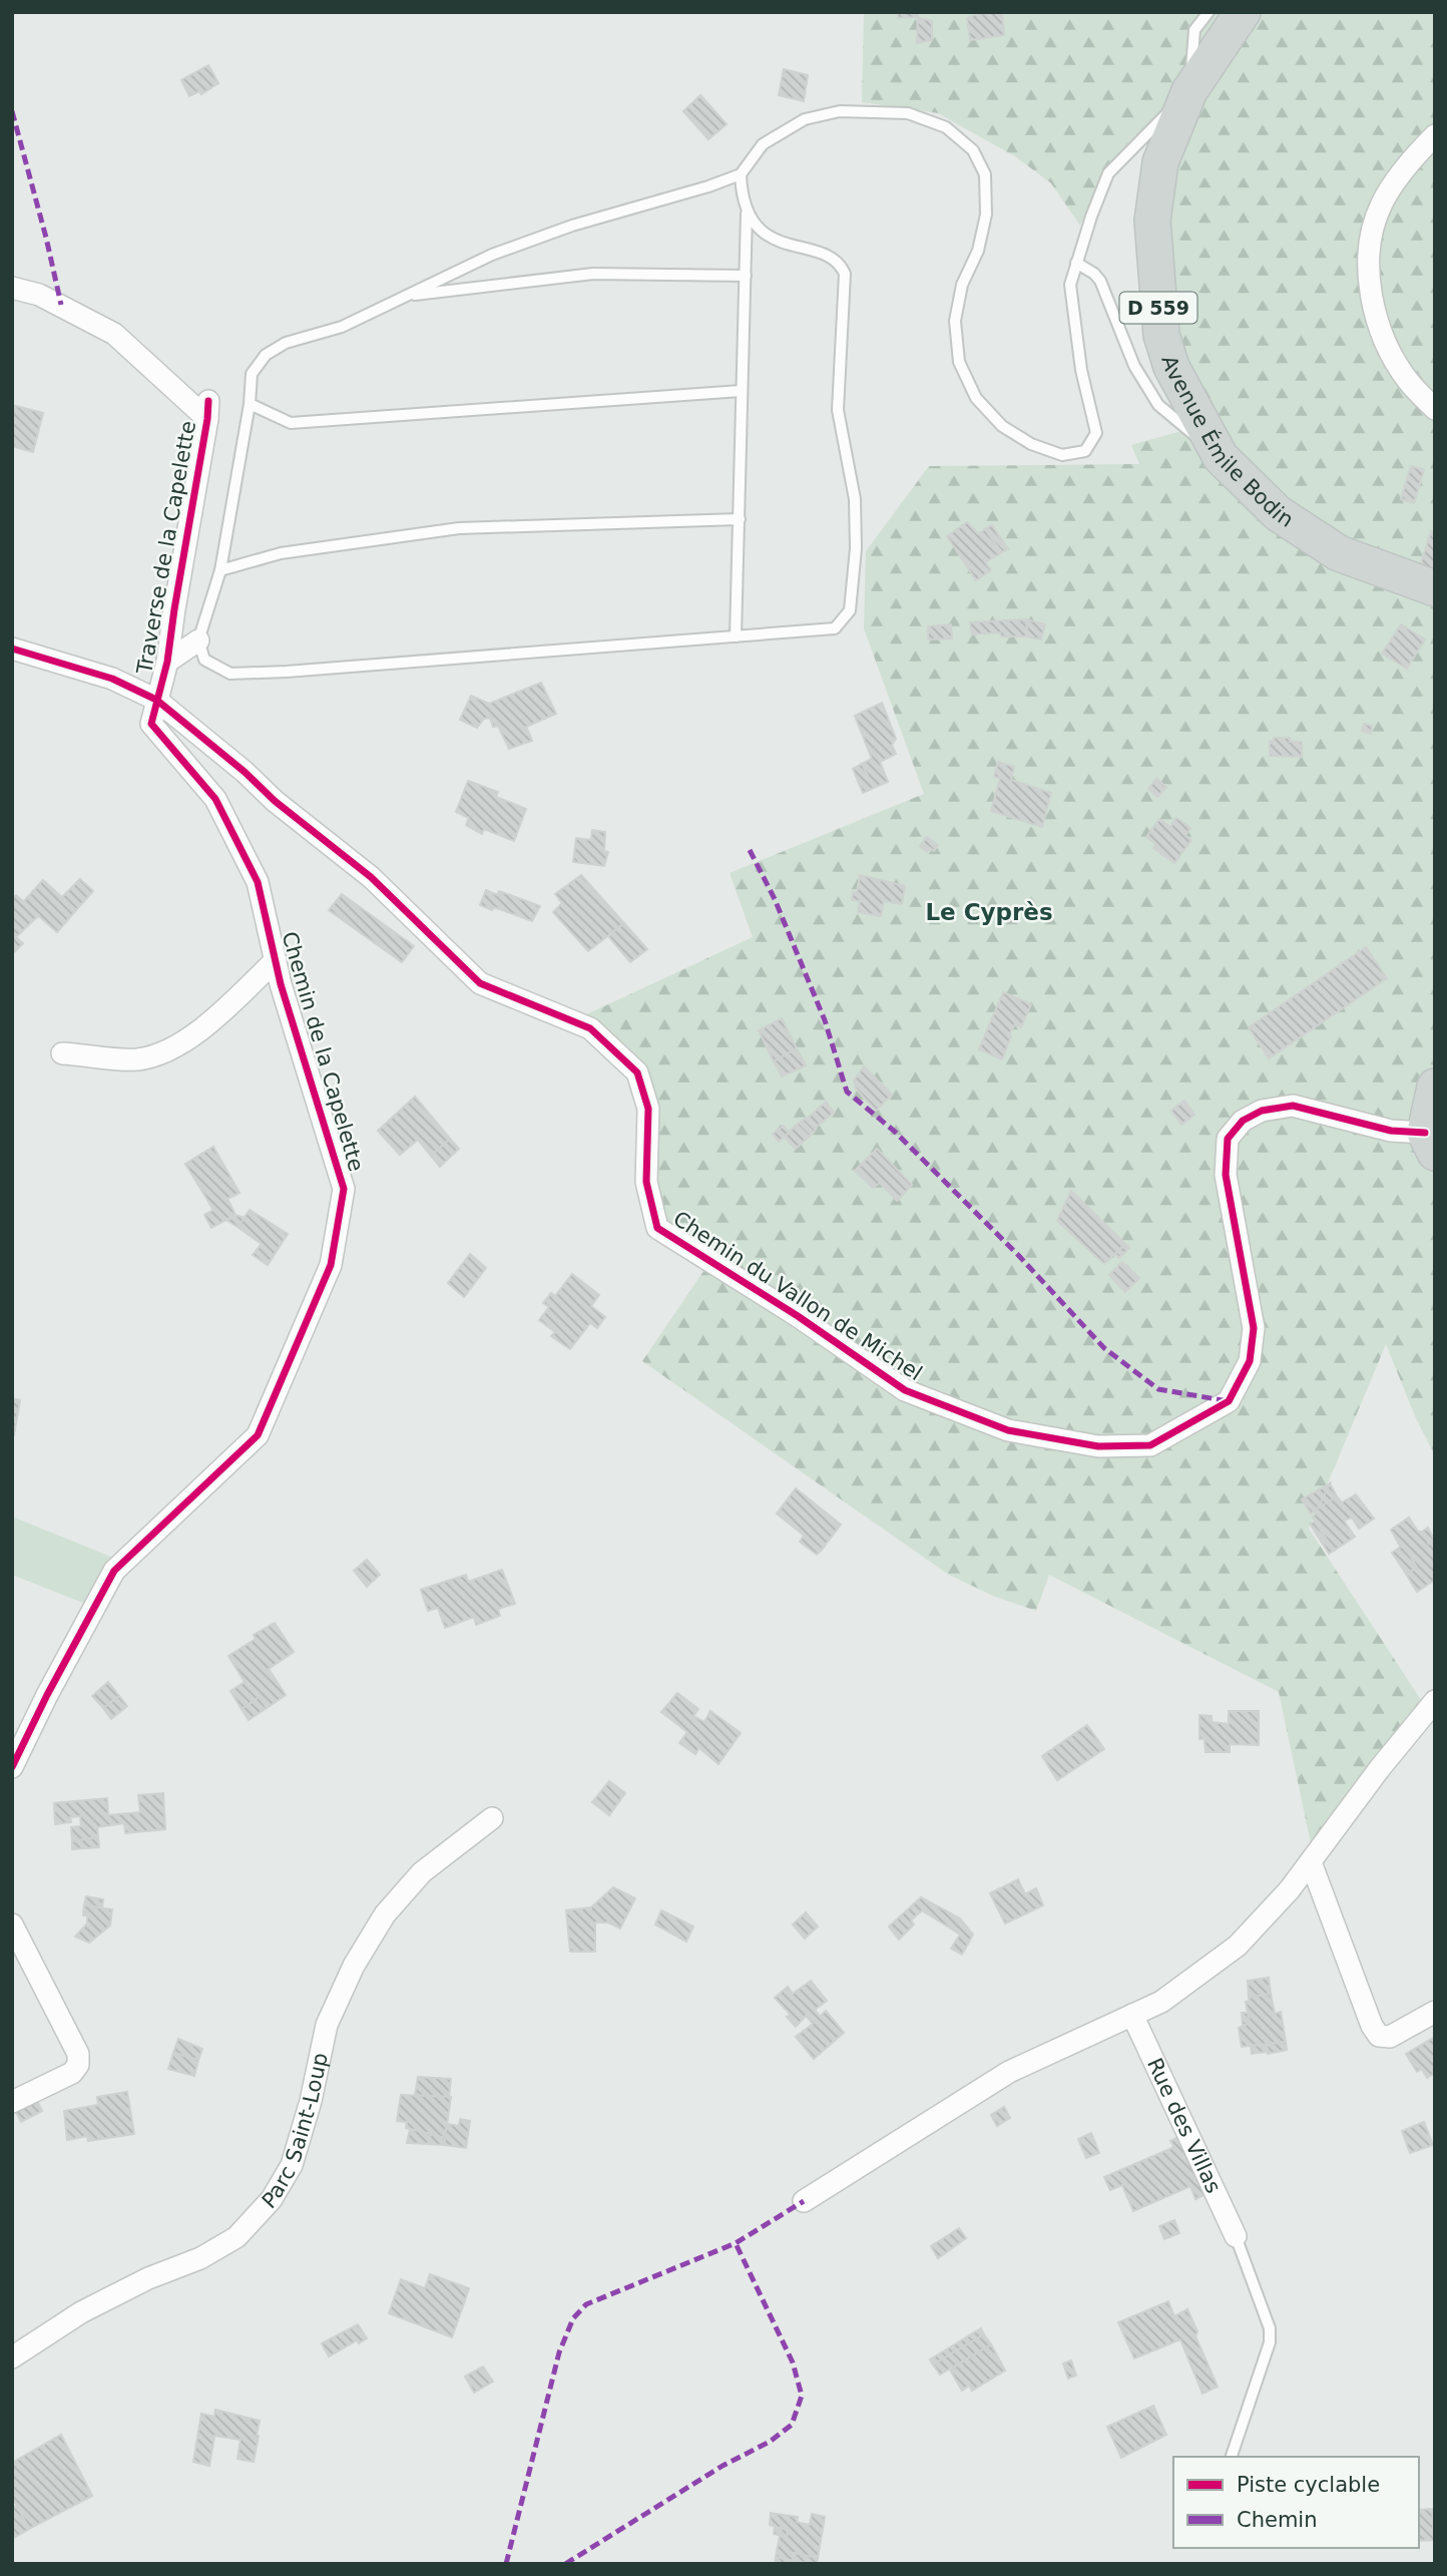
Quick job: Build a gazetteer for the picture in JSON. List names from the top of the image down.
{
  "streets": {
    "main road": ["D 559", "Avenue Émile Bodin"],
    "street": [
      "Traverse de la Capelette",
      "Chemin de la Capelette",
      "Chemin du Vallon de Michel",
      "Rue des Villas",
      "Parc Saint-Loup"
    ]
  },
  "crossings": [
    ["Traverse de la Capelette", "Chemin de la Capelette"],
    ["Traverse de la Capelette", "Chemin du Vallon de Michel"],
    ["Chemin de la Capelette", "Chemin du Vallon de Michel"]
  ],
  "districts": ["Le Cyprès"],
  "legend": ["Piste cyclable", "Chemin"]
}
